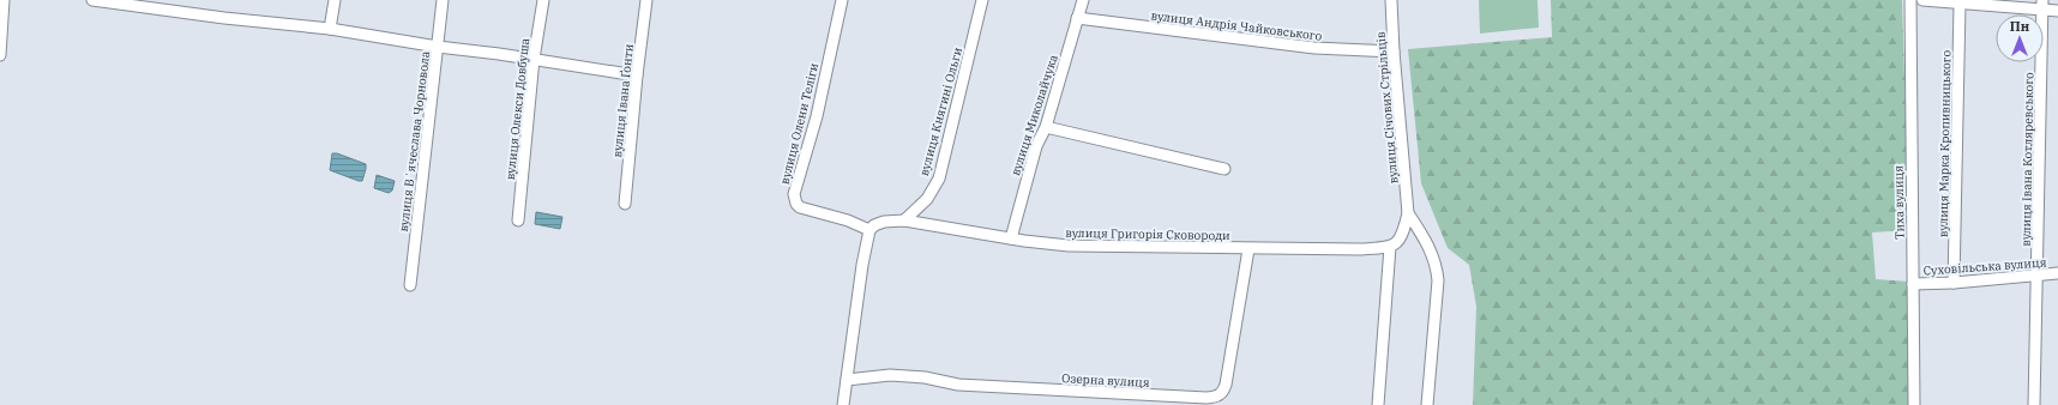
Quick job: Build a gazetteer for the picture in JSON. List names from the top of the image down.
{
  "streets": {
    "street": [
      "вулиця Андрія Чайковського",
      "вулиця Івана Ґонти",
      "вулиця Січових Стрільців",
      "вулиця Олекси Довбуша",
      "вулиця Княгині Ольги",
      "вулиця Миколайчука",
      "вулиця Олени Теліги",
      "вулиця Вʼячеслава Чорновола",
      "вулиця Марка Кропивницького",
      "вулиця Івана Котляревського",
      "Тиха вулиця",
      "вулиця Григорія Сковороди",
      "Суховільська вулиця",
      "Озерна вулиця"
    ]
  },
  "crossings": [
    ["вулиця Андрія Чайковського", "вулиця Січових Стрільців"],
    ["вулиця Андрія Чайковського", "вулиця Миколайчука"],
    ["вулиця Княгині Ольги", "вулиця Григорія Сковороди"],
    ["вулиця Миколайчука", "вулиця Григорія Сковороди"],
    ["вулиця Олени Теліги", "вулиця Григорія Сковороди"],
    ["вулиця Марка Кропивницького", "Суховільська вулиця"],
    ["вулиця Івана Котляревського", "Суховільська вулиця"],
    ["Тиха вулиця", "Суховільська вулиця"],
    ["вулиця Григорія Сковороди", "Озерна вулиця"]
  ],
  "north": "top"
}
